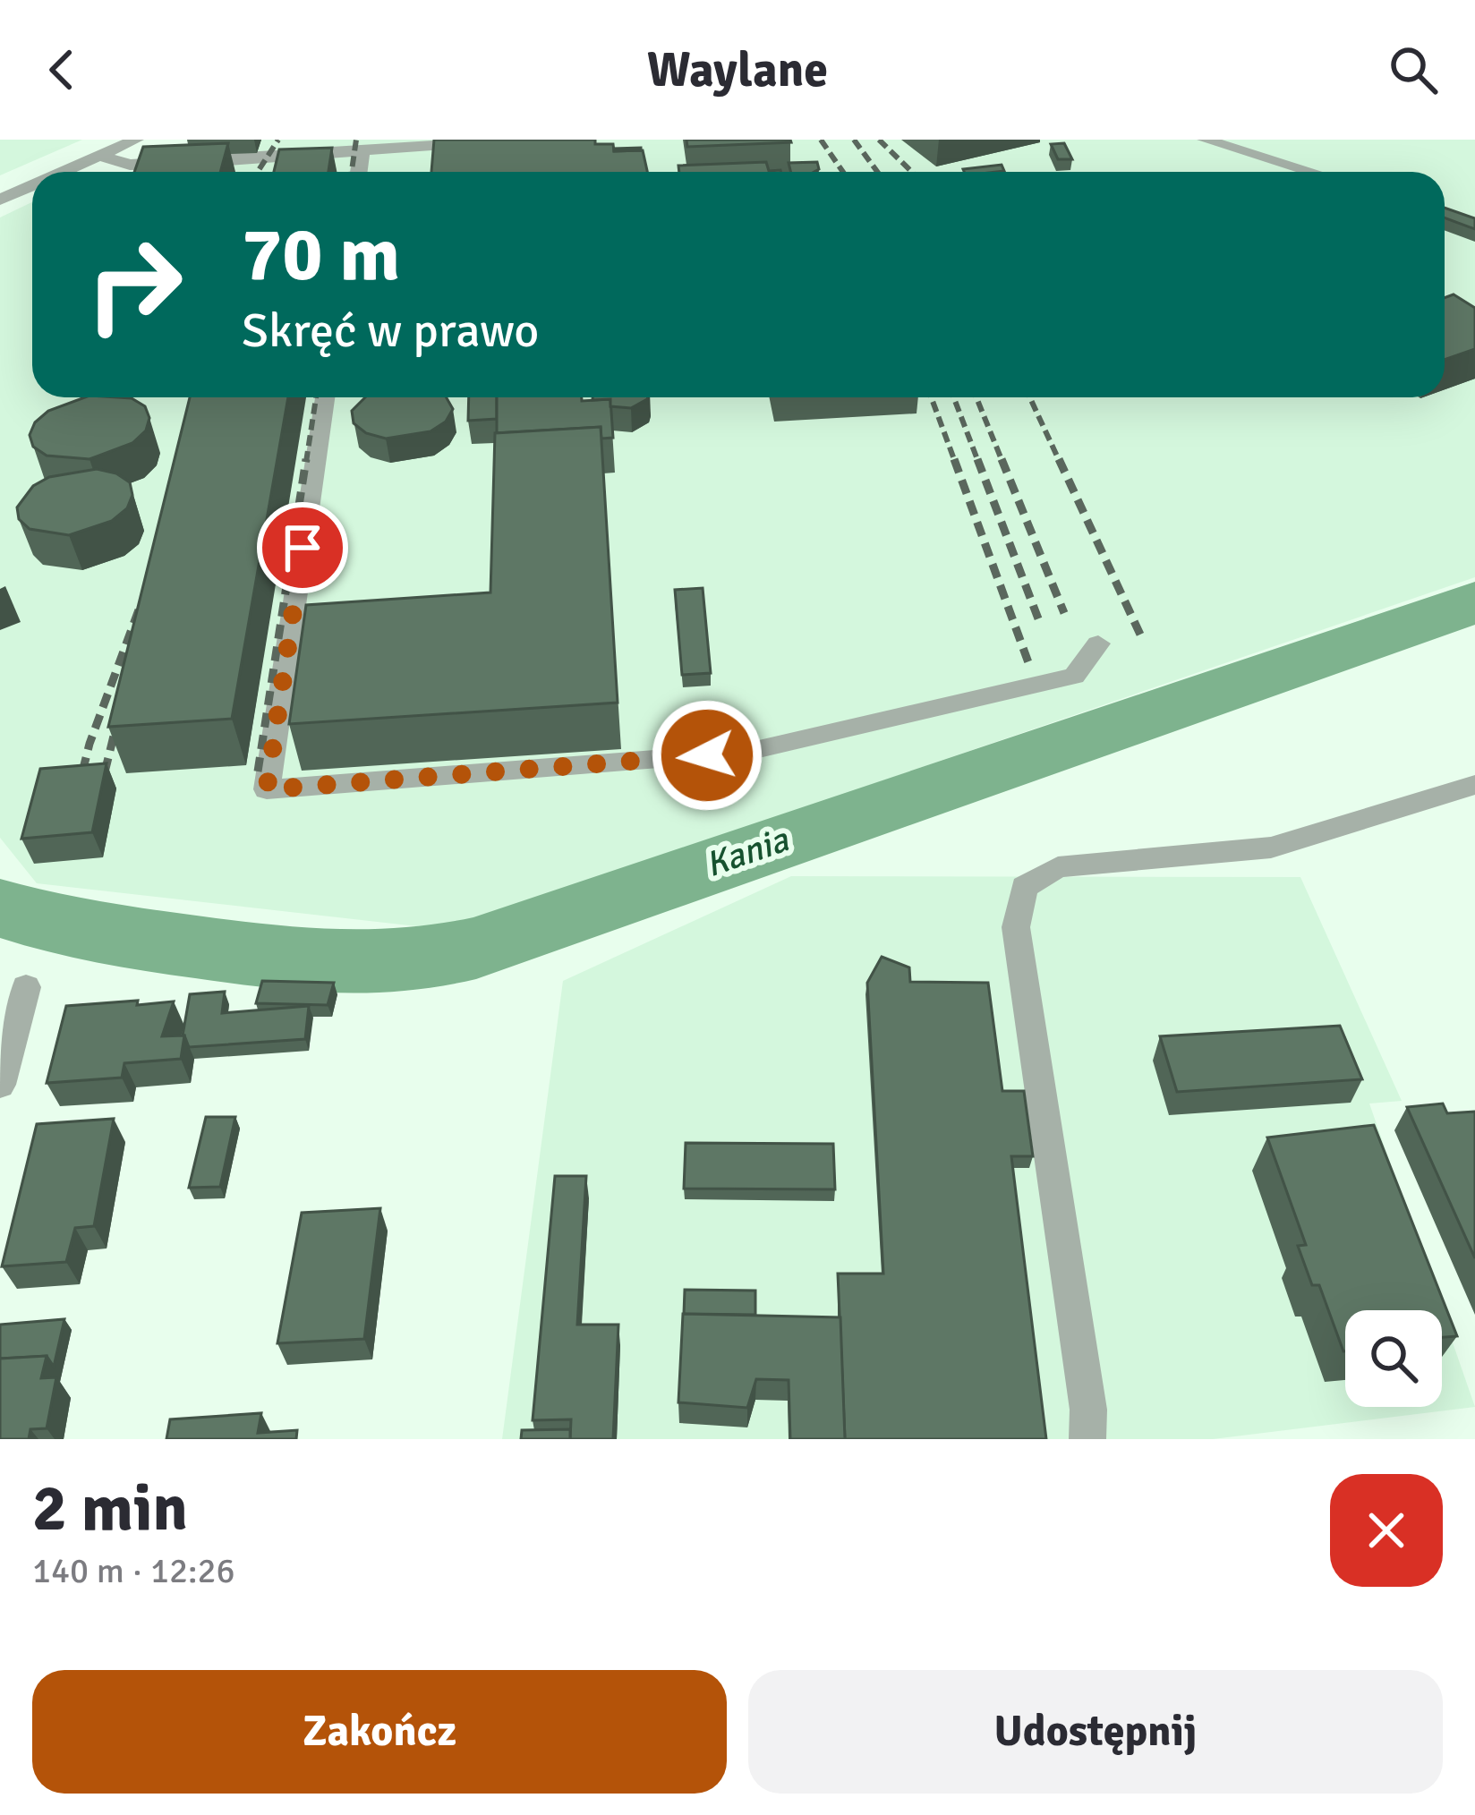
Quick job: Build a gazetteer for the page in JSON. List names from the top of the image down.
{
  "water": ["Kania"],
  "page": {
    "header": "Waylane",
    "turn": ["70 m", "Skręć w prawo"],
    "heading": ["2 min", "140 m · 12:26"],
    "buttons": ["Zakończ", "Udostępnij"]
  }
}
